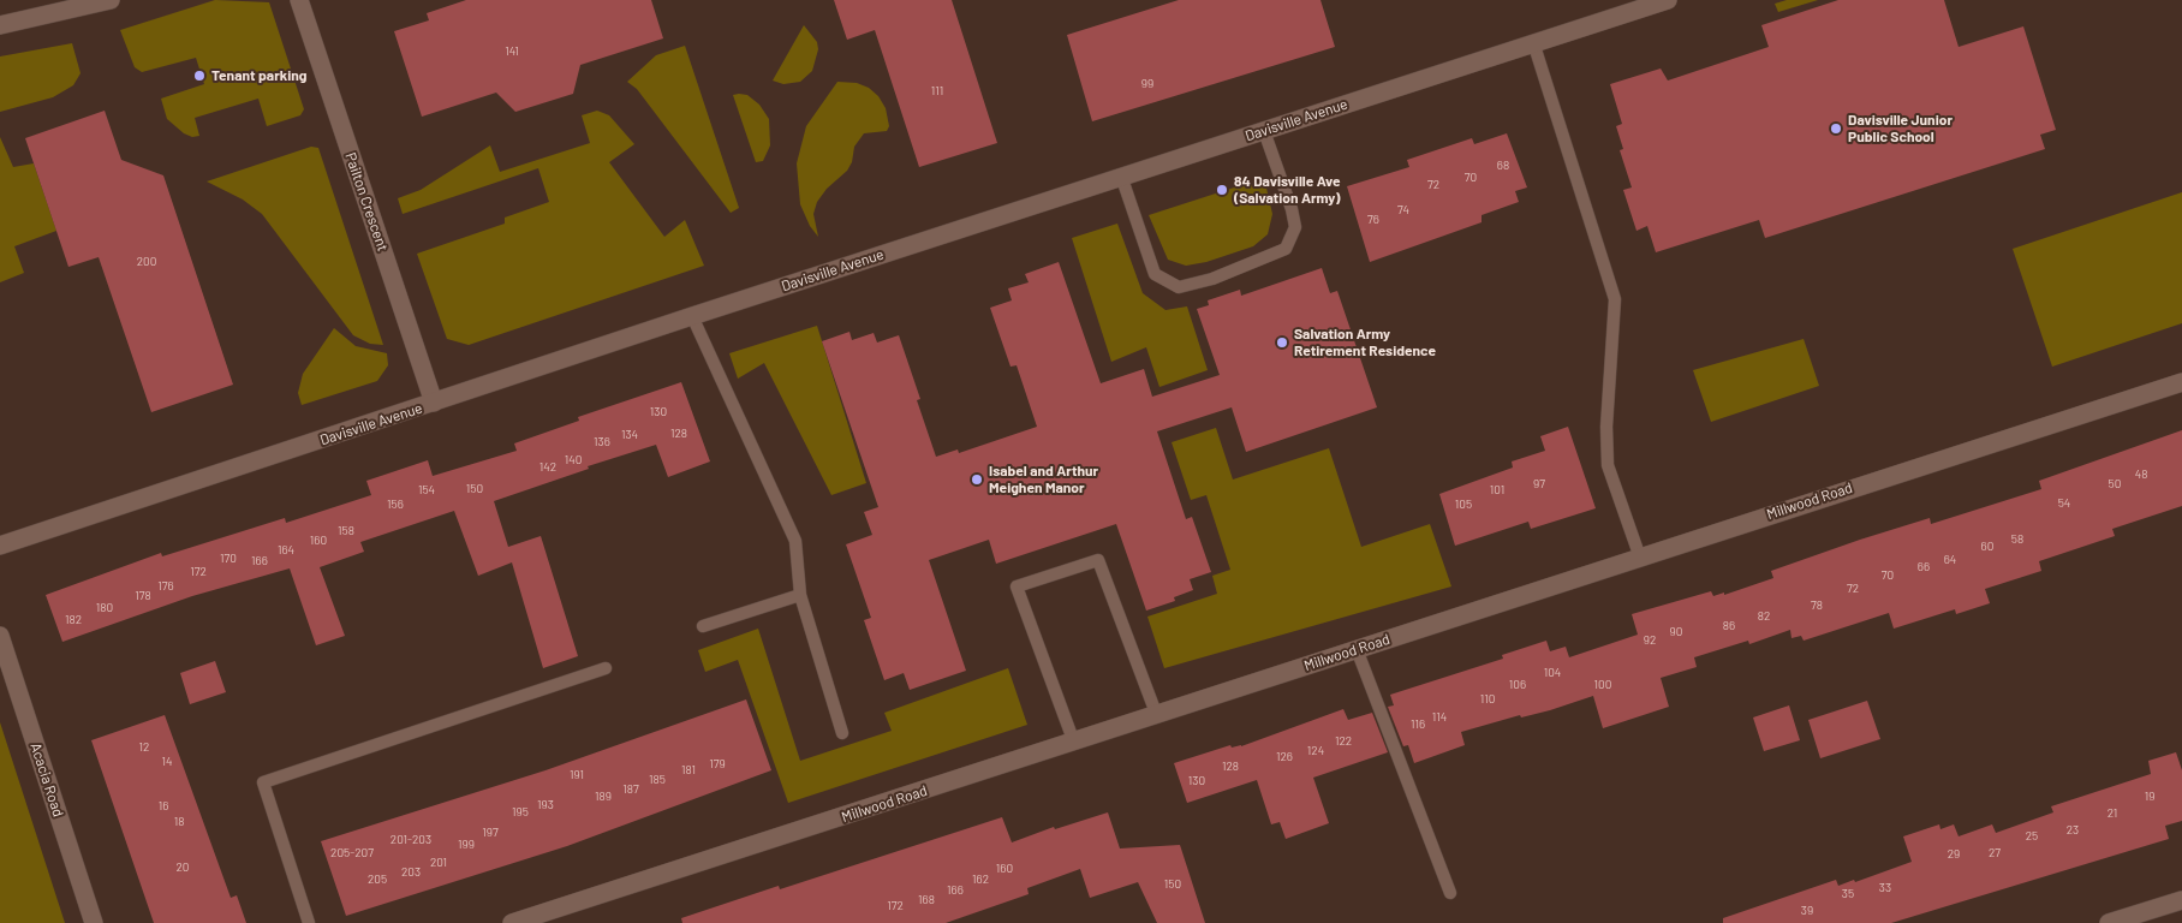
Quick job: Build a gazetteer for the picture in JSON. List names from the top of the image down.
{
  "streets": {
    "street": [
      "Davisville Avenue",
      "Pailton Crescent",
      "Millwood Road",
      "Acacia Road"
    ]
  },
  "crossings": [
    ["Davisville Avenue", "Pailton Crescent"]
  ],
  "places": [
    "Tenant parking",
    "Davisville Junior Public School",
    "84 Davisville Ave (Salvation Army)",
    "Salvation Army Retirement Residence",
    "Isabel and Arthur Meighen Manor"
  ],
  "house_numbers": [
    "141",
    "99",
    "111",
    "68",
    "70",
    "72",
    "74",
    "76",
    "200",
    "130",
    "128",
    "134",
    "136",
    "140",
    "142",
    "48",
    "97",
    "50",
    "150",
    "154",
    "101",
    "54",
    "156",
    "105",
    "158",
    "58",
    "160",
    "60",
    "164",
    "170",
    "64",
    "166",
    "66",
    "172",
    "70",
    "176",
    "72",
    "178",
    "78",
    "180",
    "82",
    "182",
    "86",
    "90",
    "92",
    "104",
    "106",
    "100",
    "110",
    "114",
    "116",
    "122",
    "12",
    "124",
    "126",
    "14",
    "179",
    "128",
    "181",
    "191",
    "185",
    "130",
    "187",
    "189",
    "19",
    "193",
    "16",
    "195",
    "21",
    "18",
    "23",
    "197",
    "25",
    "201-203",
    "199",
    "205-207",
    "27",
    "29",
    "201",
    "20",
    "160",
    "203",
    "205",
    "162",
    "150",
    "33",
    "166",
    "35",
    "168",
    "172",
    "39"
  ]
}
